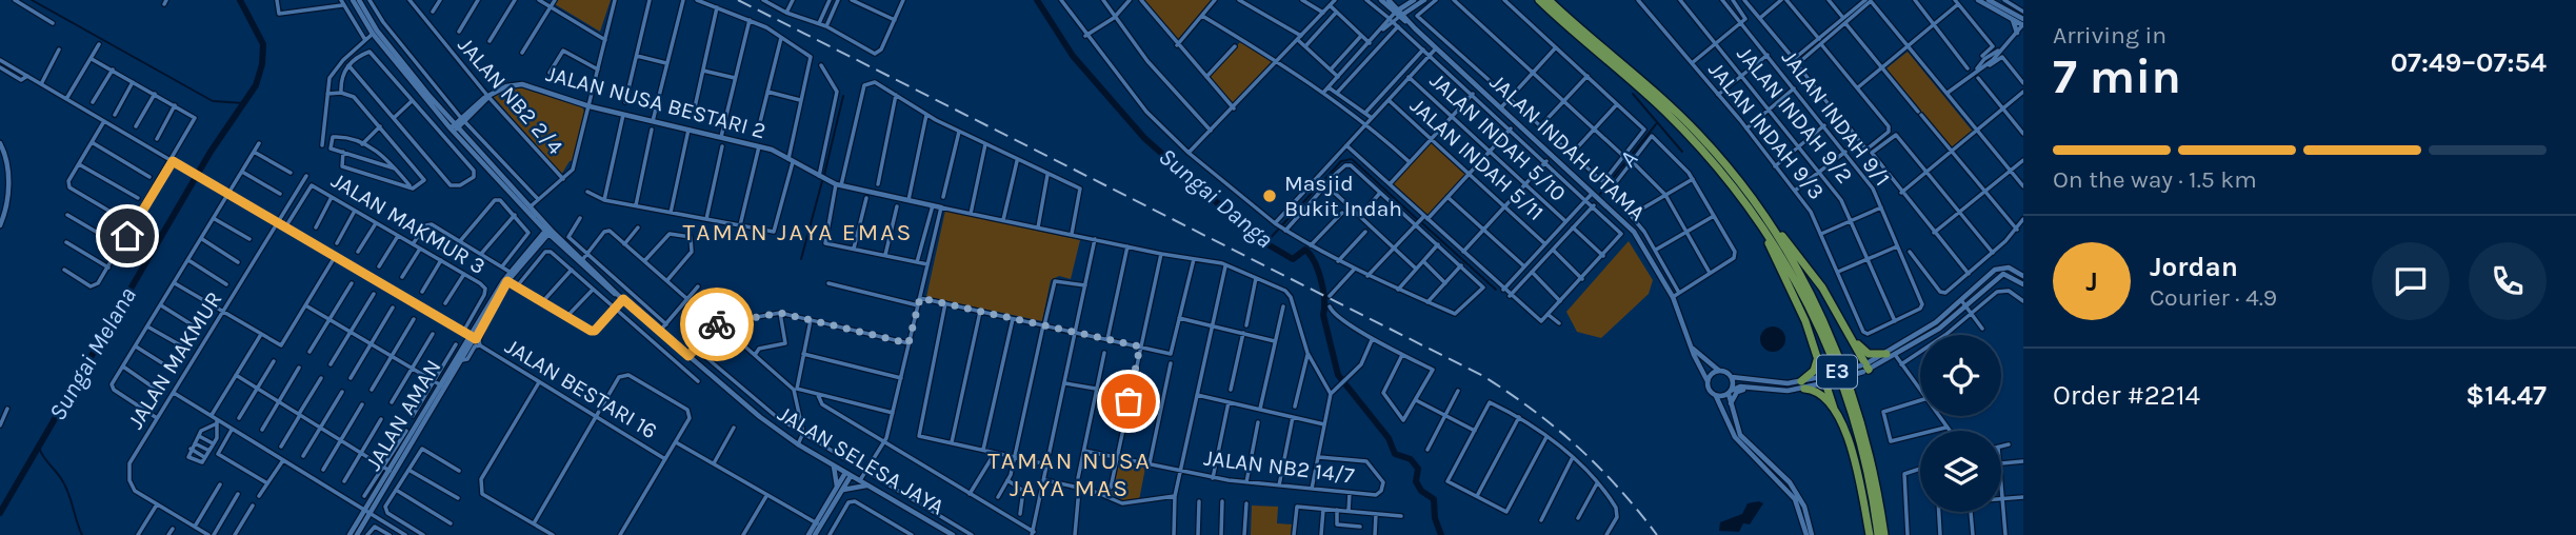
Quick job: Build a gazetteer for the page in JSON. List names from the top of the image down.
{
  "streets": {
    "highway": ["E3"],
    "main road": [
      "JALAN NUSA BESTARI 2",
      "JALAN INDAH UTAMA",
      "JALAN AMAN",
      "JALAN SELESA JAYA"
    ],
    "street": [
      "JALAN NB2 2/4",
      "JALAN INDAH 9/2",
      "JALAN INDAH 9/1",
      "JALAN INDAH 9/3",
      "JALAN INDAH 5/10",
      "JALAN INDAH 5/11",
      "JALAN MAKMUR 3",
      "JALAN MAKMUR",
      "JALAN BESTARI 16",
      "JALAN NB2 14/7"
    ]
  },
  "crossings": [
    ["JALAN NB2 2/4", "JALAN NUSA BESTARI 2"],
    ["JALAN NB2 2/4", "JALAN SELESA JAYA"],
    ["JALAN NUSA BESTARI 2", "JALAN SELESA JAYA"],
    ["JALAN INDAH 9/2", "JALAN INDAH 9/1"],
    ["JALAN INDAH 9/2", "JALAN INDAH 9/3"],
    ["JALAN INDAH 9/1", "JALAN INDAH 9/3"]
  ],
  "districts": ["TAMAN JAYA EMAS", "TAMAN NUSA JAYA MAS"],
  "water": ["A", "Sungai Danga", "Sungai Melana"],
  "places": ["Masjid Bukit Indah"],
  "page": {
    "heading": ["7 min", "Arriving in", "07:49–07:54"],
    "panel": [
      "Jordan",
      "Courier · 4.9",
      "Order #2214",
      "$14.47"
    ],
    "bar": "On the way · 1.5 km",
    "round": "J"
  }
}
